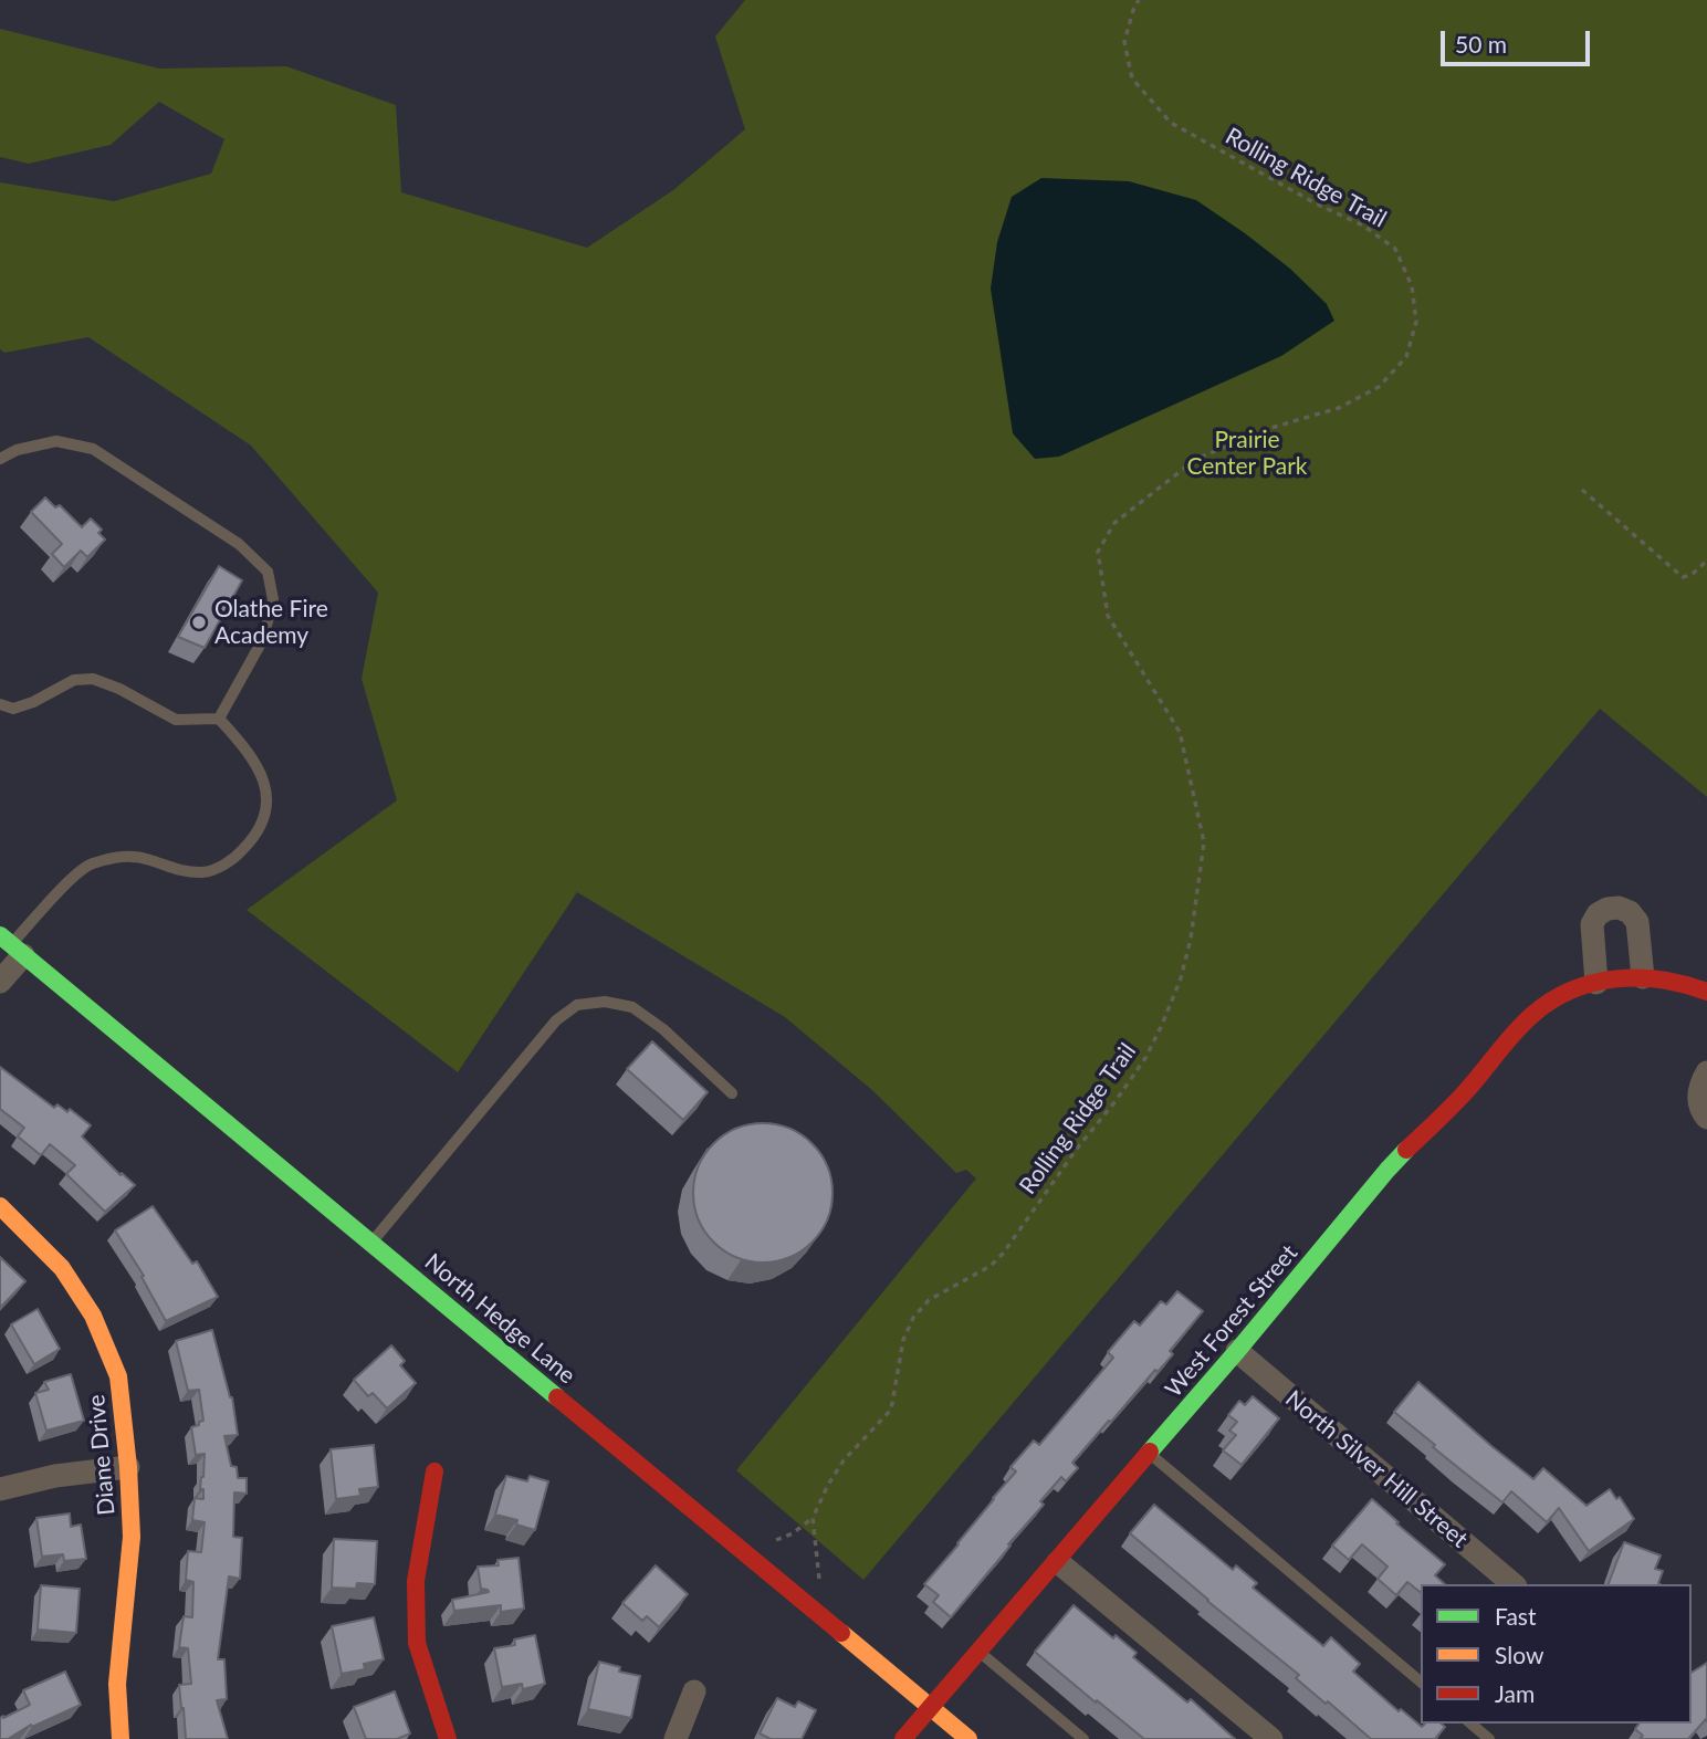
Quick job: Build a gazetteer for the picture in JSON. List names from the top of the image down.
{
  "streets": {
    "street": [
      "North Hedge Lane",
      "West Forest Street",
      "Diane Drive",
      "North Silver Hill Street"
    ],
    "path": ["Rolling Ridge Trail"]
  },
  "crossings": [
    ["North Hedge Lane", "West Forest Street"],
    ["West Forest Street", "North Silver Hill Street"]
  ],
  "parks": ["Prairie Center Park"],
  "places": ["Olathe Fire Academy"],
  "legend": ["Fast", "Slow", "Jam"],
  "scale_bar": "50 m"
}
